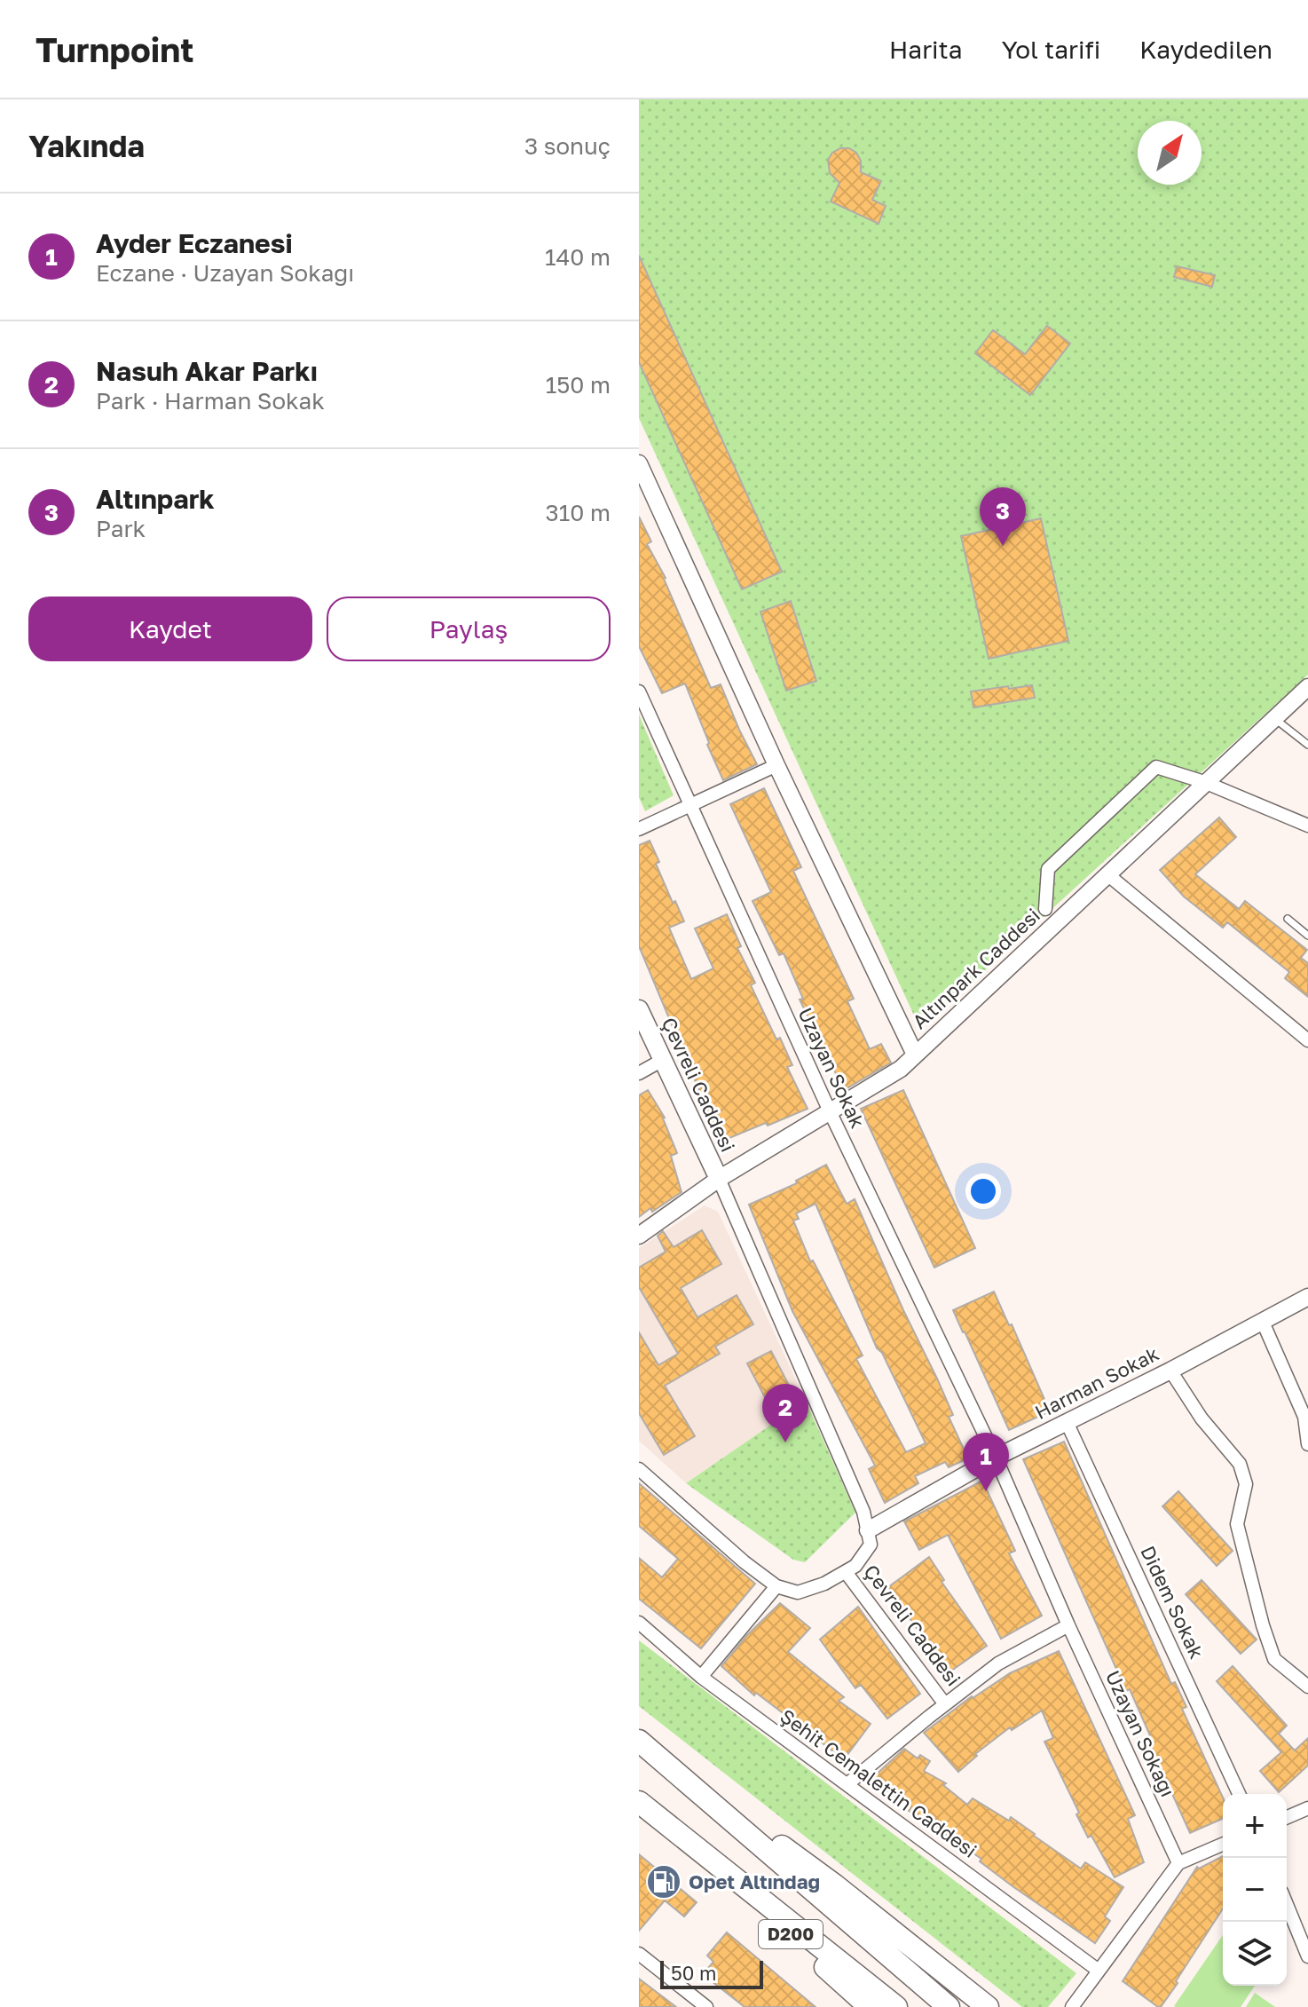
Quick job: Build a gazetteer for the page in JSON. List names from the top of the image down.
{
  "streets": {
    "highway": ["D200"],
    "main road": ["Çevreli Caddesi"],
    "street": [
      "Altınpark Caddesi",
      "Uzayan Sokak",
      "Harman Sokak",
      "Didem Sokak",
      "Uzayan Sokağı",
      "Şehit Cemalettin Caddesi"
    ]
  },
  "crossings": [
    ["Altınpark Caddesi", "Uzayan Sokak"],
    ["Altınpark Caddesi", "Çevreli Caddesi"],
    ["Uzayan Sokak", "Harman Sokak"],
    ["Uzayan Sokak", "Uzayan Sokağı"],
    ["Harman Sokak", "Didem Sokak"],
    ["Harman Sokak", "Uzayan Sokağı"]
  ],
  "places": {
    "fuel station": ["Opet Altındağ"]
  },
  "scale_bar": "50 m",
  "north": "top right",
  "page": {
    "header": "Turnpoint",
    "nav": ["Harita", "Yol tarifi", "Kaydedilen"],
    "heading": ["Yakında", "3 sonuç"],
    "list": [
      {
        "mark": "1",
        "name": "Ayder Eczanesi",
        "note": "Eczane · Uzayan Sokağı",
        "value": "140 m"
      },
      {
        "mark": "2",
        "name": "Nasuh Akar Parkı",
        "note": "Park · Harman Sokak",
        "value": "150 m"
      },
      {
        "mark": "3",
        "name": "Altınpark",
        "note": "Park",
        "value": "310 m"
      }
    ],
    "pins": ["3", "2", "1"],
    "buttons": ["Kaydet", "Paylaş"],
    "map_buttons": ["+", "−"],
    "scale": "50 m"
  }
}
